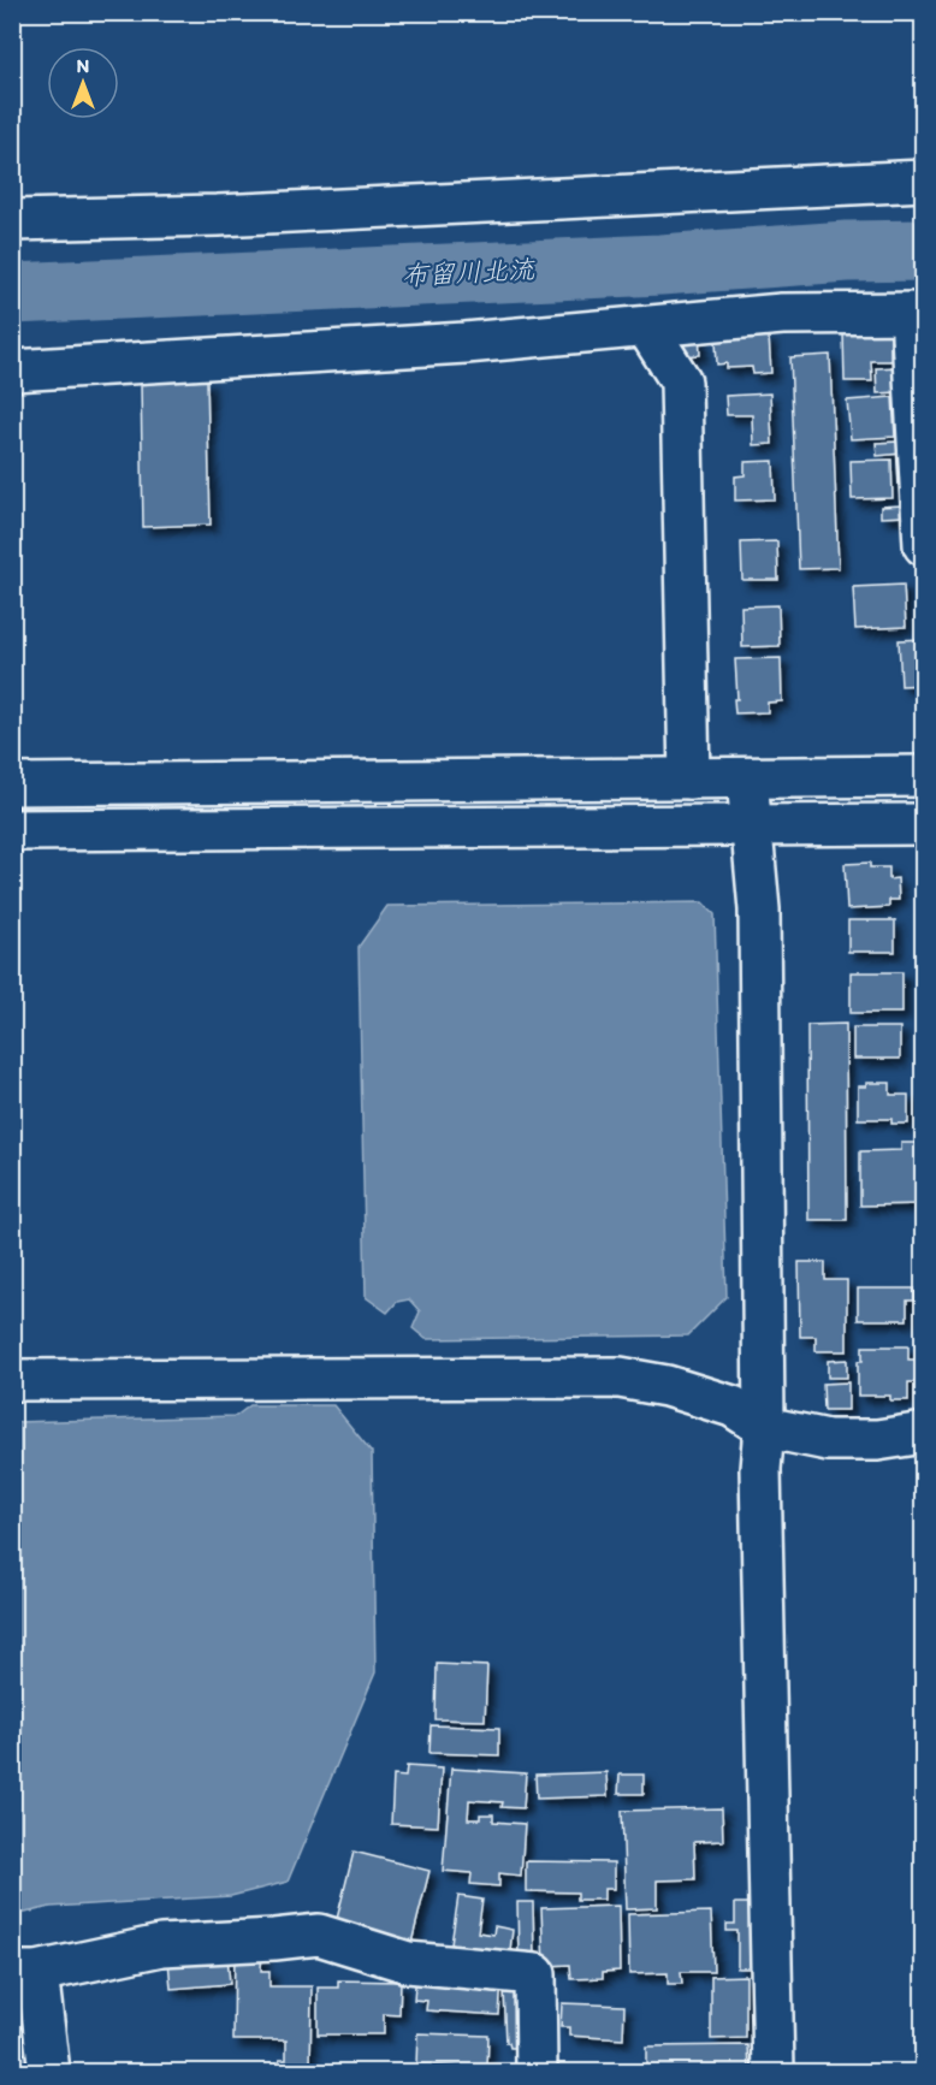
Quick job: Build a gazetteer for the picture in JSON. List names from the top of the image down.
{
  "water": ["布留川北流"],
  "north": "top"
}
